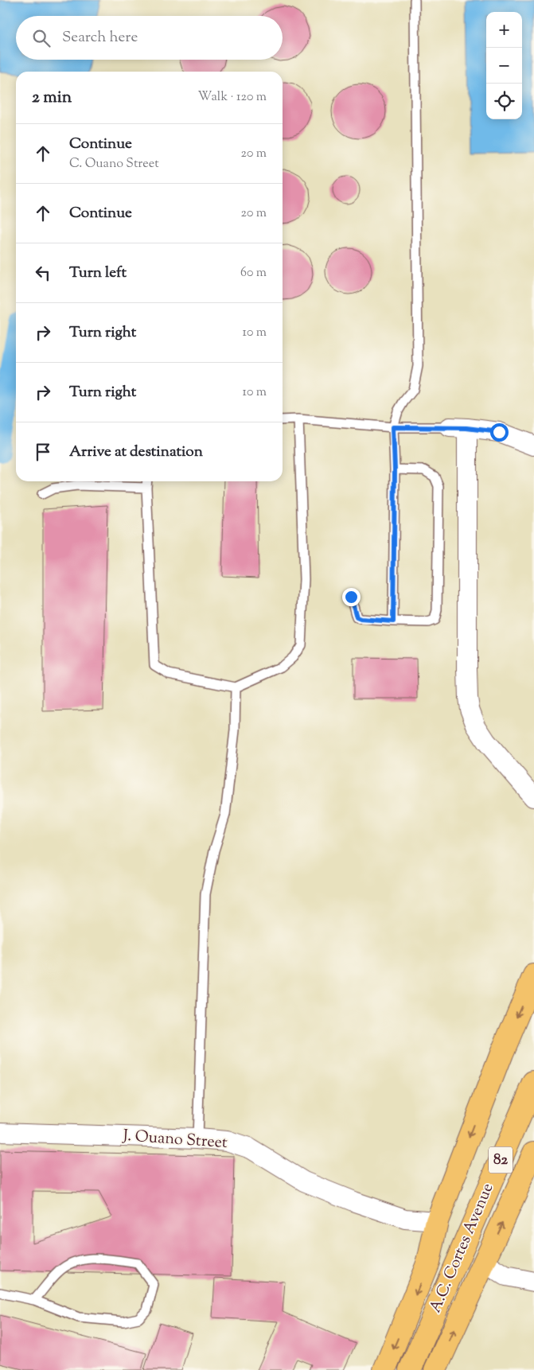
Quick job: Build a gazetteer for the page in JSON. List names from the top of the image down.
{
  "streets": {
    "main road": ["82", "A.C. Cortes Avenue"],
    "street": ["J. Ouano Street"]
  },
  "page": {
    "map_buttons": ["+", "−"],
    "search": "Search here",
    "heading": ["2 min", "Walk · 120 m"],
    "list": [
      ["Continue", "C. Ouano Street", "20 m"],
      ["Continue", "20 m"],
      ["Turn left", "60 m"],
      ["Turn right", "10 m"],
      ["Turn right", "10 m"],
      "Arrive at destination"
    ]
  }
}
